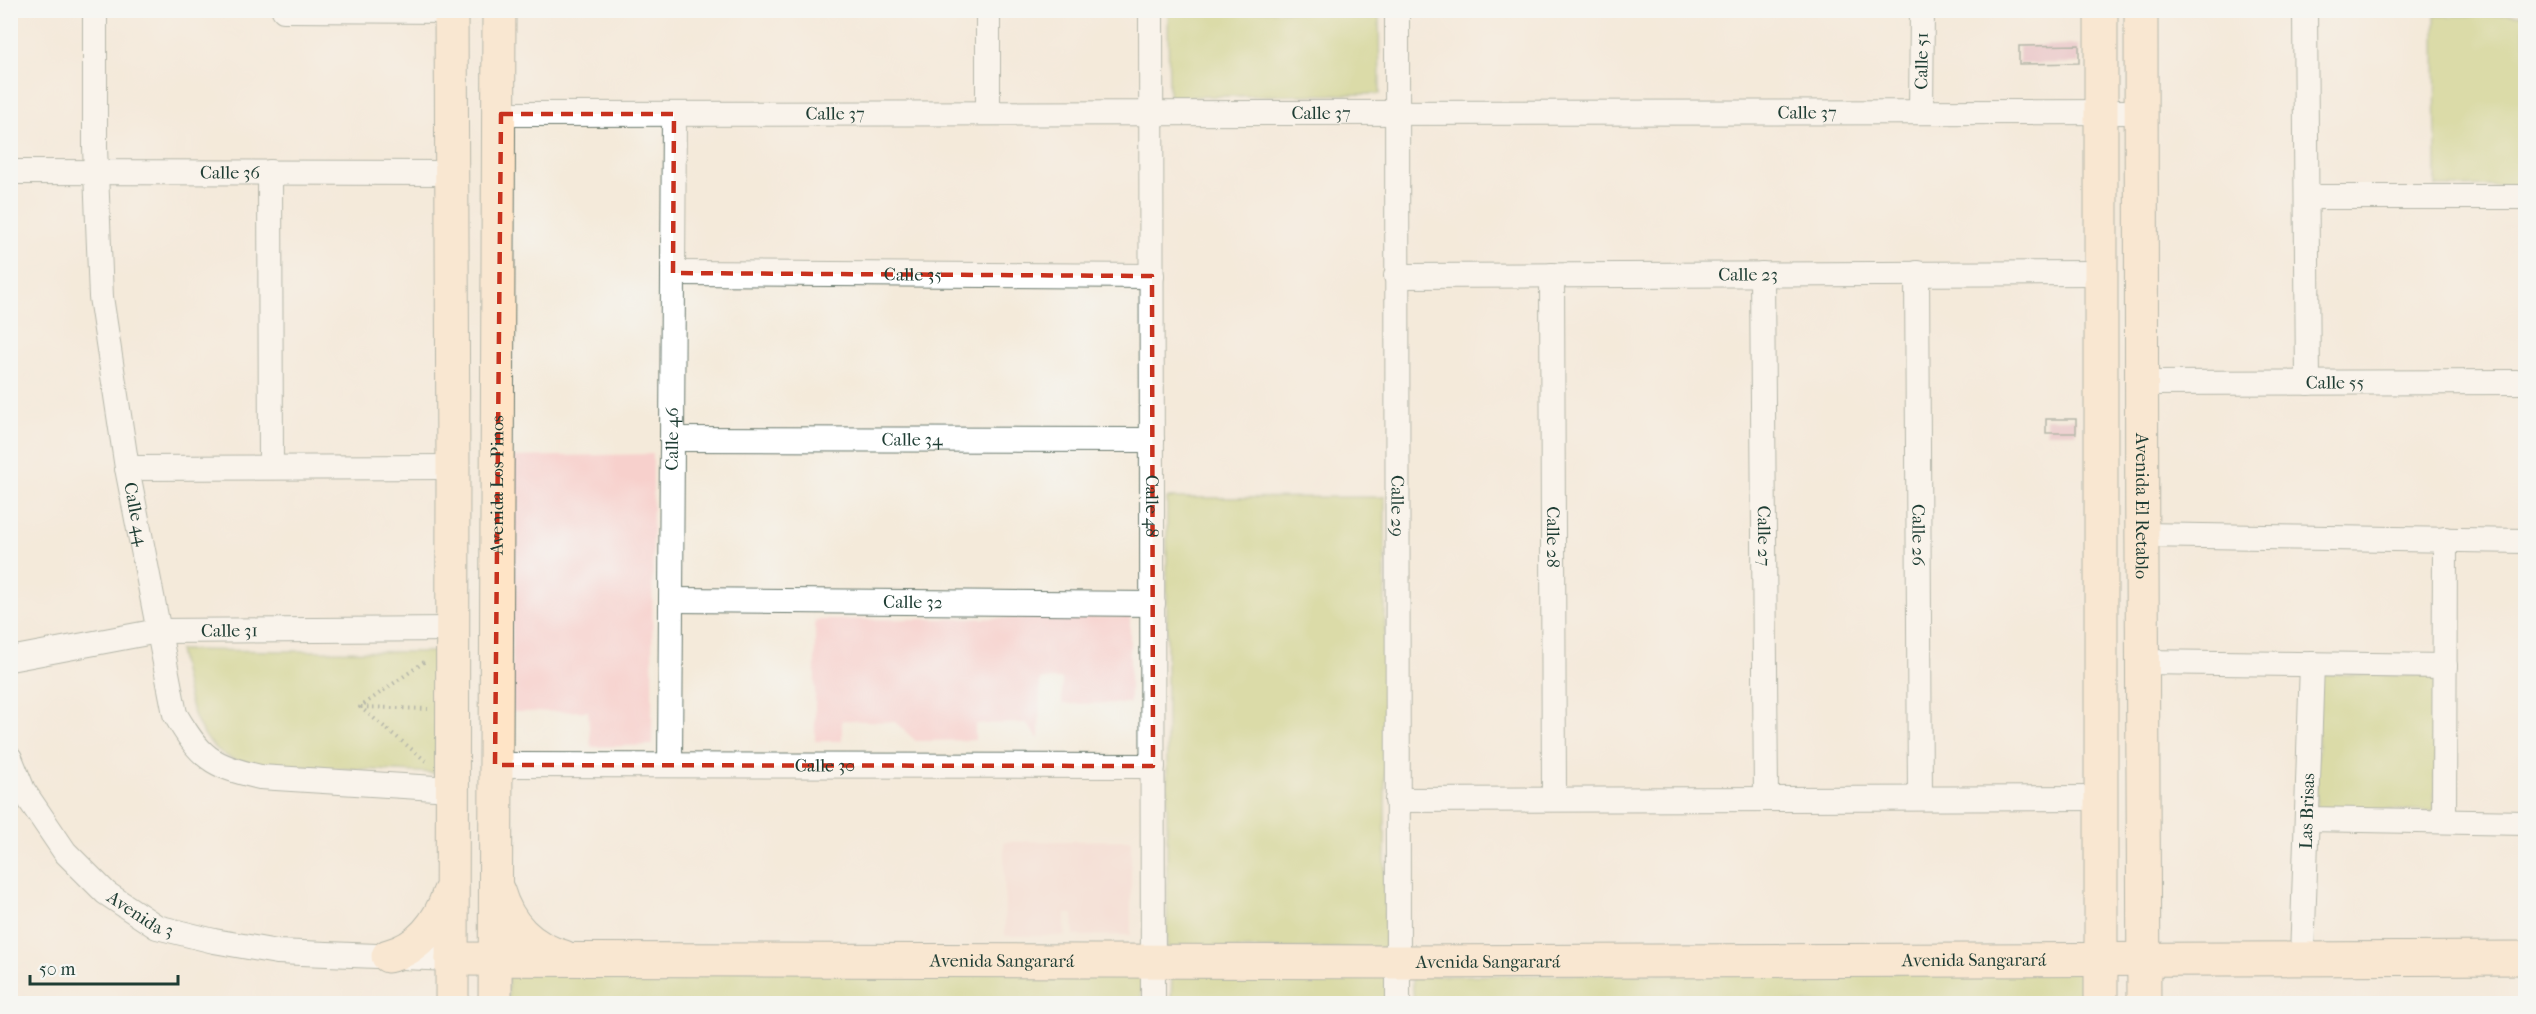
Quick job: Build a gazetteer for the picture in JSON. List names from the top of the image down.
{
  "streets": {
    "street": [
      "Calle 51",
      "Calle 37",
      "Calle 36",
      "Calle 23",
      "Calle 35",
      "Calle 55",
      "Calle 46",
      "Calle 34",
      "Avenida Los Pinos",
      "Calle 48",
      "Calle 29",
      "Avenida El Retablo",
      "Calle 44",
      "Calle 26",
      "Calle 28",
      "Calle 27",
      "Calle 32",
      "Calle 31",
      "Calle 30",
      "Las Brisas",
      "Avenida 3",
      "Avenida Sangarará"
    ]
  },
  "crossings": [
    ["Calle 51", "Calle 37"],
    ["Calle 37", "Calle 46"],
    ["Calle 37", "Avenida Los Pinos"],
    ["Calle 37", "Calle 48"],
    ["Calle 37", "Calle 29"],
    ["Calle 37", "Avenida El Retablo"],
    ["Calle 36", "Calle 44"],
    ["Calle 23", "Calle 29"],
    ["Calle 23", "Calle 26"],
    ["Calle 23", "Calle 28"],
    ["Calle 23", "Calle 27"],
    ["Calle 35", "Calle 46"],
    ["Calle 35", "Calle 48"],
    ["Calle 55", "Avenida El Retablo"],
    ["Calle 46", "Calle 34"],
    ["Calle 46", "Calle 32"],
    ["Calle 46", "Calle 30"],
    ["Calle 34", "Calle 48"],
    ["Avenida Los Pinos", "Calle 30"],
    ["Avenida Los Pinos", "Avenida Sangarará"],
    ["Calle 48", "Calle 32"],
    ["Calle 48", "Calle 30"],
    ["Calle 48", "Avenida Sangarará"],
    ["Calle 29", "Avenida Sangarará"],
    ["Avenida El Retablo", "Avenida Sangarará"],
    ["Calle 44", "Calle 31"],
    ["Las Brisas", "Avenida Sangarará"],
    ["Avenida 3", "Avenida Sangarará"]
  ],
  "scale_bar": "50 m"
}
